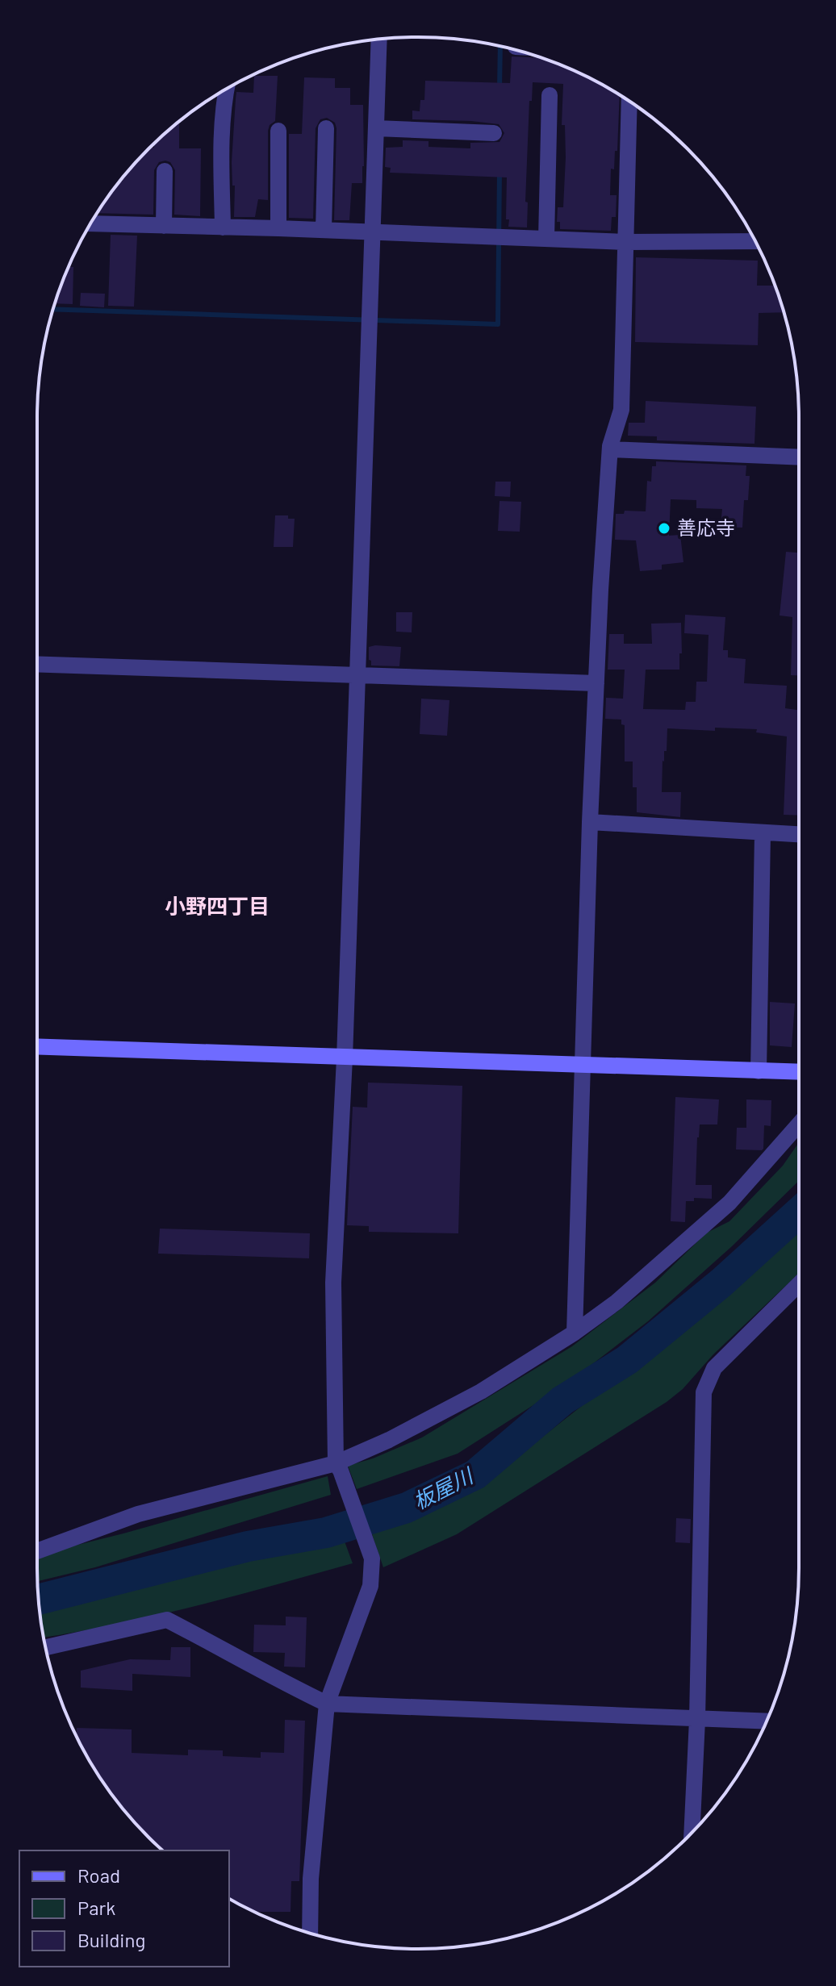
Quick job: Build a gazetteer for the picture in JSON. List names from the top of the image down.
{
  "districts": ["小野四丁目"],
  "water": ["板屋川"],
  "places": ["善応寺"],
  "legend": ["Road", "Park", "Building"]
}
